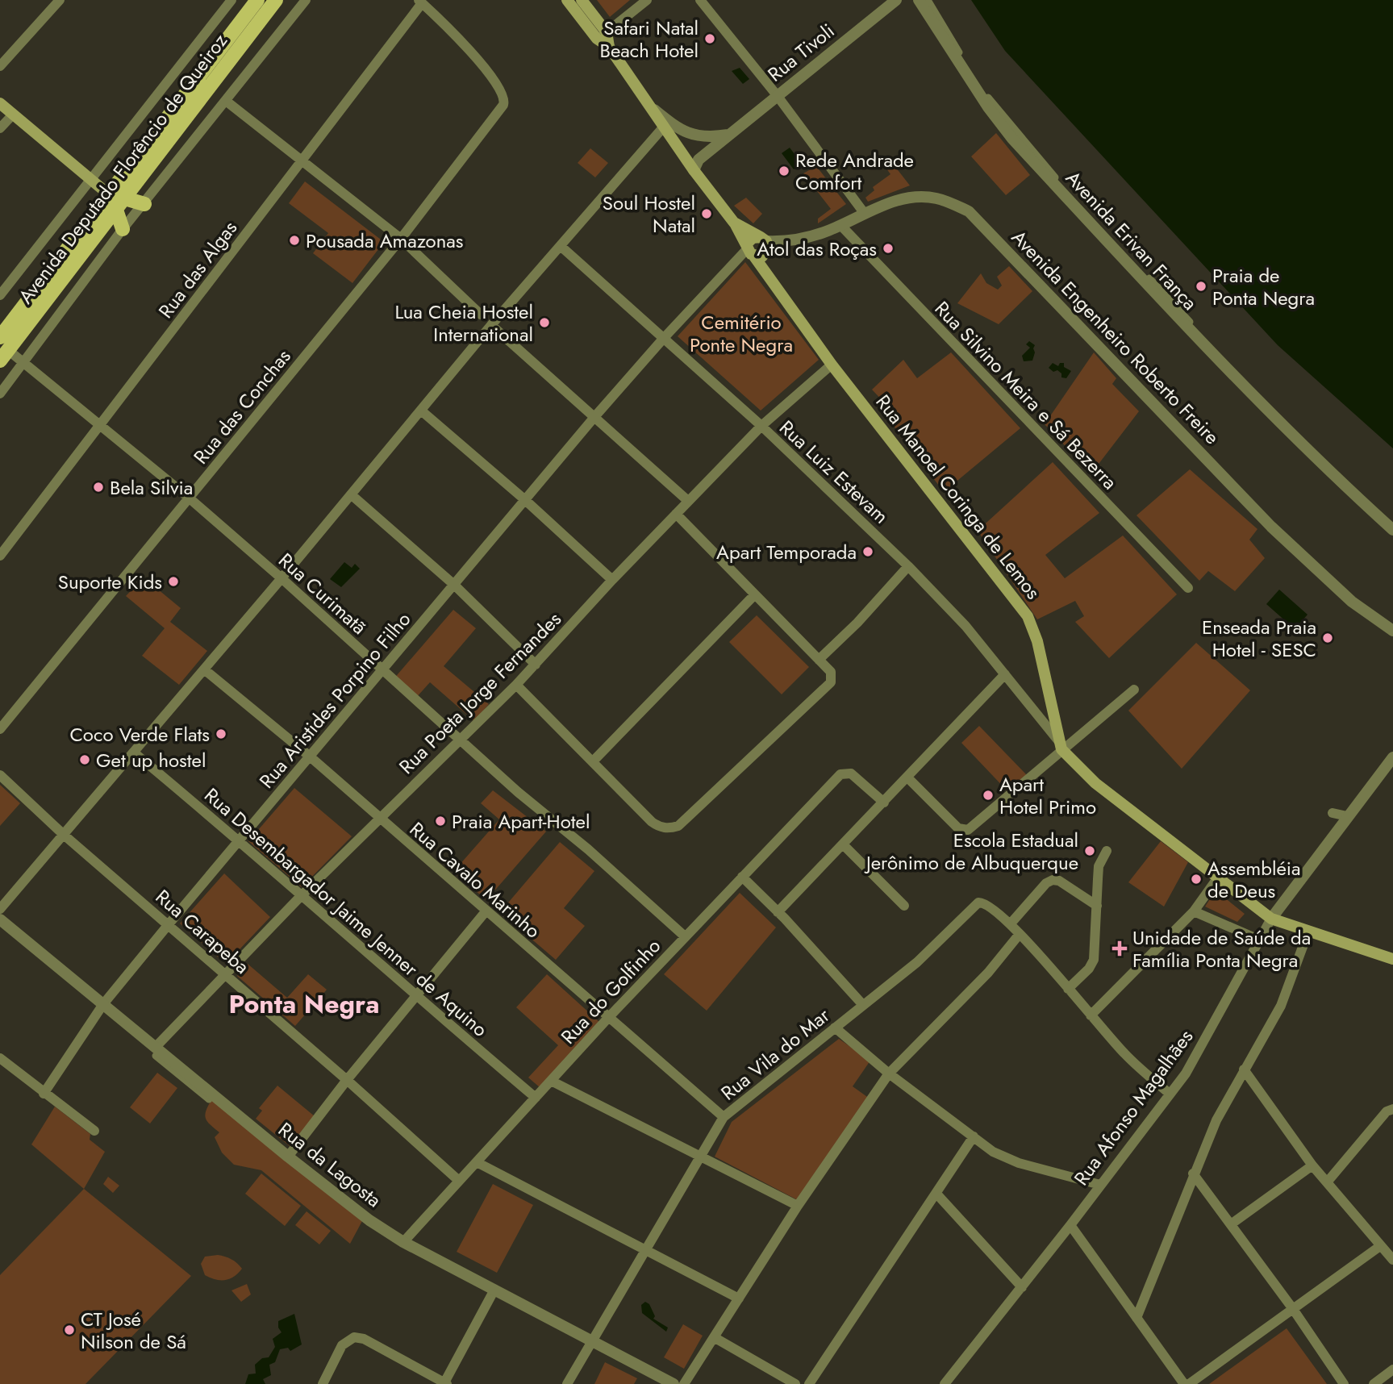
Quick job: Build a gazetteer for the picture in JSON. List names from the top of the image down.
{
  "streets": {
    "main road": ["Avenida Deputado Florêncio de Queiroz", "Rua Manoel Coringa de Lemos"],
    "street": [
      "Rua Tivoli",
      "Avenida Erivan França",
      "Rua das Algas",
      "Avenida Engenheiro Roberto Freire",
      "Rua Silvino Meira e Sá Bezerra",
      "Rua das Conchas",
      "Rua Luiz Estevam",
      "Rua Curimatã",
      "Rua Poeta Jorge Fernandes",
      "Rua Aristides Porpino Filho",
      "Rua Cavalo Marinho",
      "Rua Desembargador Jaime Jenner de Aquino",
      "Rua Carapeba",
      "Rua do Golfinho",
      "Rua Vila do Mar",
      "Rua Afonso Magalhães",
      "Rua da Lagosta"
    ]
  },
  "crossings": [
    ["Avenida Deputado Florêncio de Queiroz", "Rua Curimatã"],
    ["Rua das Algas", "Rua das Conchas"],
    ["Rua das Algas", "Rua Curimatã"],
    ["Avenida Engenheiro Roberto Freire", "Rua Silvino Meira e Sá Bezerra"],
    ["Rua das Conchas", "Rua Curimatã"],
    ["Rua Luiz Estevam", "Rua Manoel Coringa de Lemos"],
    ["Rua Luiz Estevam", "Rua Poeta Jorge Fernandes"],
    ["Rua Luiz Estevam", "Rua Aristides Porpino Filho"],
    ["Rua Manoel Coringa de Lemos", "Rua Poeta Jorge Fernandes"],
    ["Rua Manoel Coringa de Lemos", "Rua Aristides Porpino Filho"],
    ["Rua Curimatã", "Rua Poeta Jorge Fernandes"],
    ["Rua Curimatã", "Rua Aristides Porpino Filho"],
    ["Rua Curimatã", "Rua do Golfinho"],
    ["Rua Poeta Jorge Fernandes", "Rua Cavalo Marinho"],
    ["Rua Poeta Jorge Fernandes", "Rua Desembargador Jaime Jenner de Aquino"],
    ["Rua Poeta Jorge Fernandes", "Rua Carapeba"],
    ["Rua Poeta Jorge Fernandes", "Rua da Lagosta"],
    ["Rua Aristides Porpino Filho", "Rua Cavalo Marinho"],
    ["Rua Aristides Porpino Filho", "Rua Desembargador Jaime Jenner de Aquino"],
    ["Rua Aristides Porpino Filho", "Rua Carapeba"],
    ["Rua Aristides Porpino Filho", "Rua da Lagosta"],
    ["Rua Cavalo Marinho", "Rua do Golfinho"],
    ["Rua Cavalo Marinho", "Rua Vila do Mar"],
    ["Rua Desembargador Jaime Jenner de Aquino", "Rua do Golfinho"],
    ["Rua Carapeba", "Rua do Golfinho"],
    ["Rua do Golfinho", "Rua da Lagosta"],
    ["Rua Vila do Mar", "Rua da Lagosta"]
  ],
  "districts": ["Ponta Negra"],
  "parks": ["Cemitério Ponte Negra"],
  "places": {
    "other": [
      "Safari Natal Beach Hotel",
      "Rede Andrade Comfort",
      "Soul Hostel Natal",
      "Pousada Amazonas",
      "Atol das Roças",
      "Praia de Ponta Negra",
      "Lua Cheia Hostel International",
      "Bela Silvia",
      "Apart Temporada",
      "Suporte Kids",
      "Enseada Praia Hotel - SESC",
      "Coco Verde Flats",
      "Get up hostel",
      "Apart Hotel Primo",
      "Praia Apart-Hotel",
      "Escola Estadual Jerônimo de Albuquerque",
      "Assembléia de Deus",
      "CT José Nilson de Sá"
    ],
    "health": ["Unidade de Saúde da Família Ponta Negra"]
  }
}
